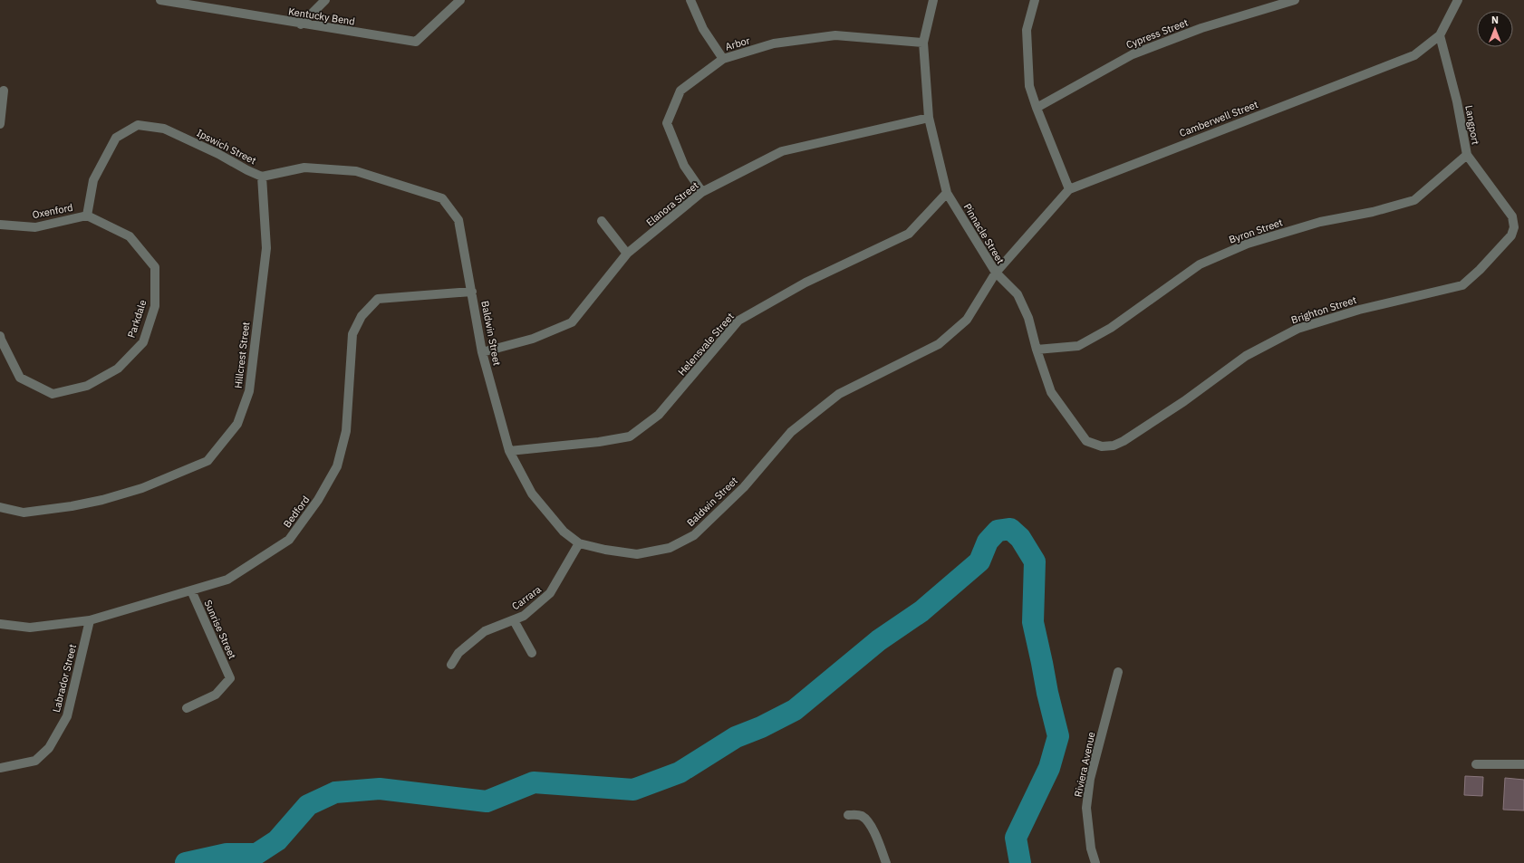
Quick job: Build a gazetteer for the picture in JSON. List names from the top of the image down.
{
  "streets": {
    "street": [
      "Kentucky Bend",
      "Cypress Street",
      "Arbor",
      "Camberwell Street",
      "Langport",
      "Ipswich Street",
      "Elanora Street",
      "Oxenford",
      "Byron Street",
      "Pinnacle Street",
      "Brighton Street",
      "Parkdale",
      "Baldwin Street",
      "Helensvale Street",
      "Hillcrest Street",
      "Bedford",
      "Carrara",
      "Sunrise Street",
      "Labrador Street",
      "Riviera Avenue"
    ]
  },
  "crossings": [
    ["Arbor", "Elanora Street"],
    ["Arbor", "Pinnacle Street"],
    ["Camberwell Street", "Langport"],
    ["Camberwell Street", "Pinnacle Street"],
    ["Camberwell Street", "Baldwin Street"],
    ["Langport", "Byron Street"],
    ["Langport", "Brighton Street"],
    ["Ipswich Street", "Oxenford"],
    ["Ipswich Street", "Parkdale"],
    ["Ipswich Street", "Baldwin Street"],
    ["Ipswich Street", "Hillcrest Street"],
    ["Ipswich Street", "Bedford"],
    ["Elanora Street", "Pinnacle Street"],
    ["Elanora Street", "Baldwin Street"],
    ["Oxenford", "Parkdale"],
    ["Byron Street", "Pinnacle Street"],
    ["Pinnacle Street", "Brighton Street"],
    ["Pinnacle Street", "Baldwin Street"],
    ["Pinnacle Street", "Helensvale Street"],
    ["Baldwin Street", "Helensvale Street"],
    ["Baldwin Street", "Bedford"],
    ["Baldwin Street", "Carrara"],
    ["Bedford", "Sunrise Street"],
    ["Bedford", "Labrador Street"]
  ],
  "north": "top"
}
